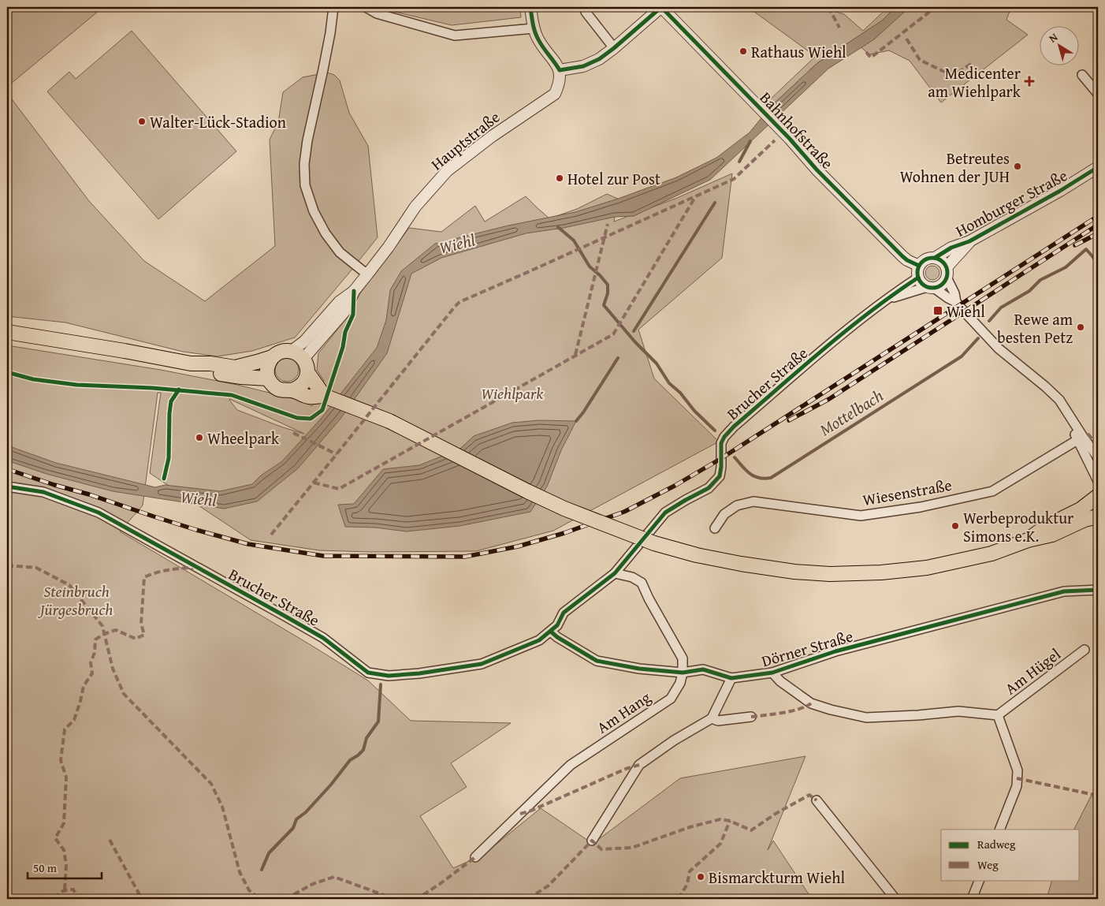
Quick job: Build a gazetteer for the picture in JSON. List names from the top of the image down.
{
  "streets": {
    "street": [
      "Bahnhofstraße",
      "Hauptstraße",
      "Homburger Straße",
      "Brucher Straße",
      "Wiesenstraße",
      "Dörner Straße",
      "Am Hügel",
      "Am Hang"
    ]
  },
  "crossings": [
    ["Bahnhofstraße", "Homburger Straße"],
    ["Bahnhofstraße", "Brucher Straße"],
    ["Homburger Straße", "Brucher Straße"],
    ["Brucher Straße", "Dörner Straße"],
    ["Dörner Straße", "Am Hang"]
  ],
  "water": ["Wiehl", "Mottelbach"],
  "parks": ["Wiehlpark", "Steinbruch Jürgesbruch"],
  "places": {
    "other": [
      "Rathaus Wiehl",
      "Walter-Lück-Stadion",
      "Betreutes Wohnen der JUH",
      "Hotel zur Post",
      "Rewe am besten Petz",
      "Wheelpark",
      "Werbeproduktur Simons e.K.",
      "Bismarckturm Wiehl"
    ],
    "health": ["Medicenter am Wiehlpark"],
    "transit": ["Wiehl"]
  },
  "legend": ["Radweg", "Weg"],
  "scale_bar": "50 m",
  "north": "top left"
}
